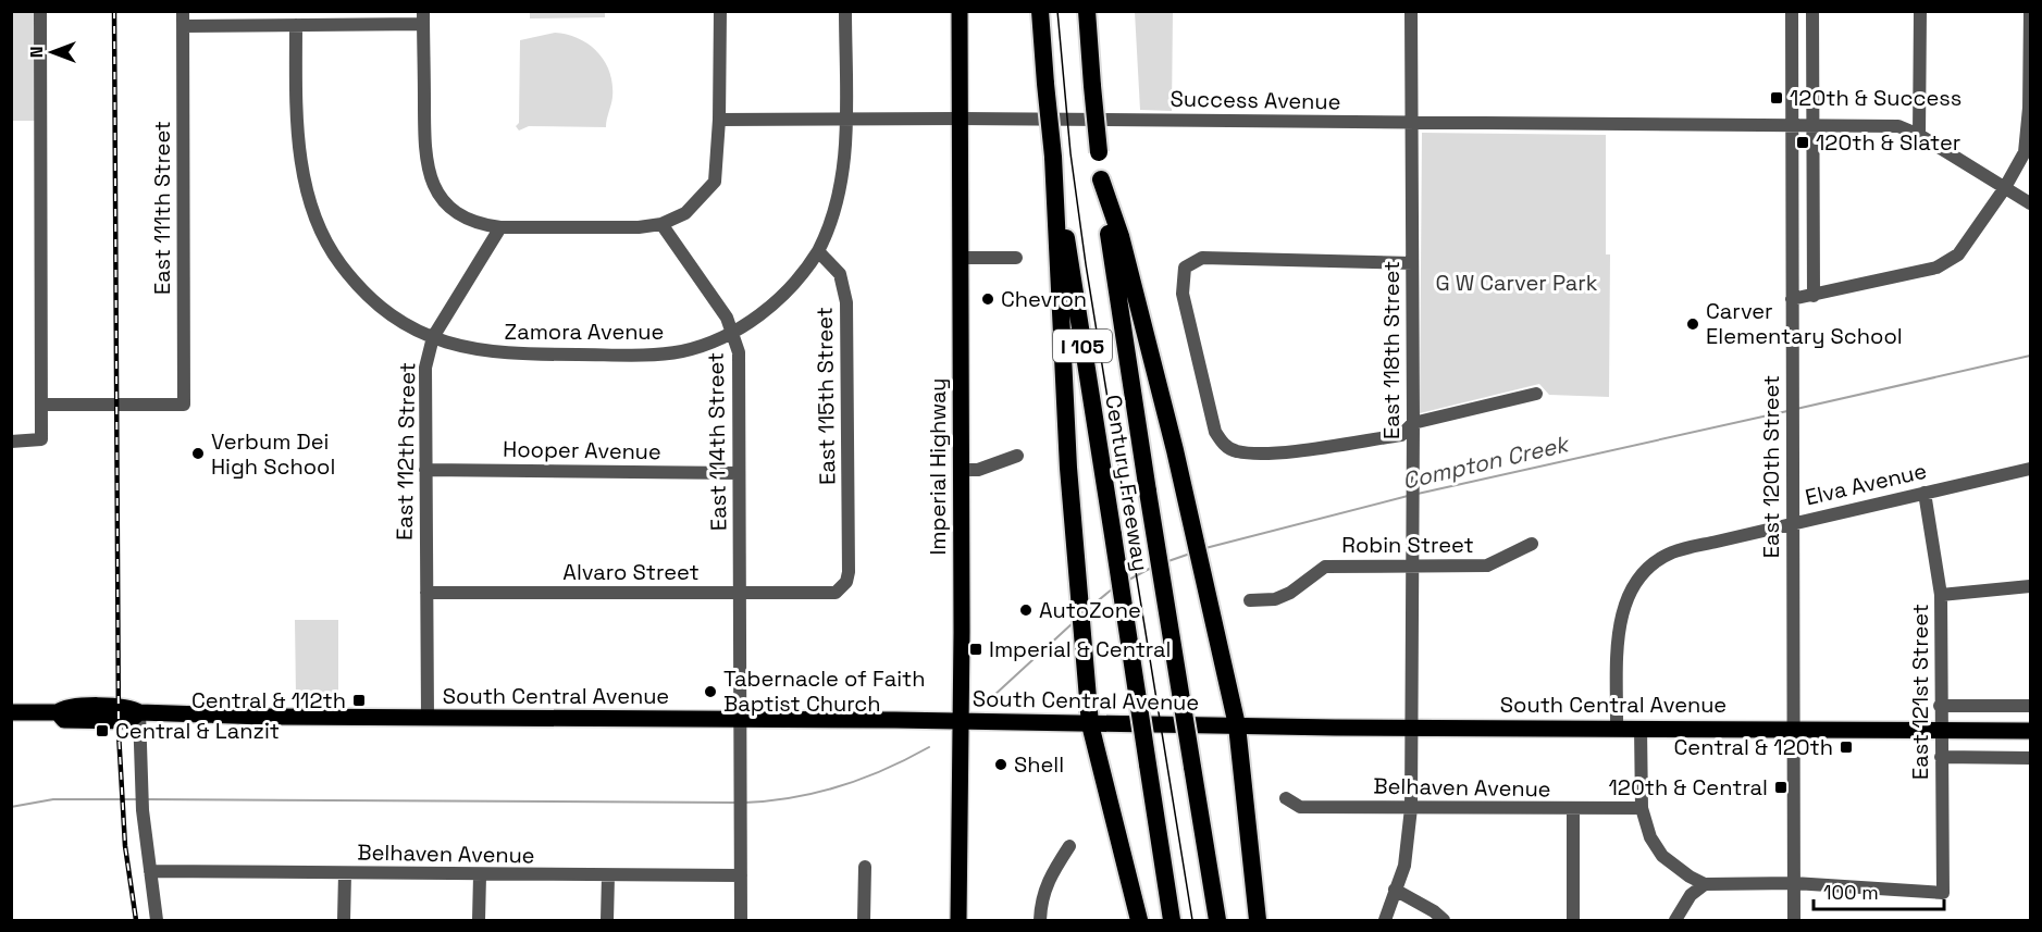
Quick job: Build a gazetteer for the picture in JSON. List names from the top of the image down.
{
  "streets": {
    "highway": ["I 105", "Century Freeway"],
    "main road": ["Imperial Highway", "South Central Avenue"],
    "street": [
      "Success Avenue",
      "East 111th Street",
      "Zamora Avenue",
      "East 118th Street",
      "East 115th Street",
      "East 114th Street",
      "Hooper Avenue",
      "East 112th Street",
      "East 120th Street",
      "Elva Avenue",
      "Robin Street",
      "Alvaro Street",
      "East 121st Street",
      "Belhaven Avenue"
    ]
  },
  "crossings": [
    ["Success Avenue", "East 118th Street"],
    ["Success Avenue", "Imperial Highway"],
    ["Success Avenue", "East 120th Street"],
    ["Zamora Avenue", "East 115th Street"],
    ["Zamora Avenue", "East 114th Street"],
    ["Zamora Avenue", "East 112th Street"],
    ["East 118th Street", "Robin Street"],
    ["East 118th Street", "South Central Avenue"],
    ["East 118th Street", "Belhaven Avenue"],
    ["East 115th Street", "Alvaro Street"],
    ["East 114th Street", "Hooper Avenue"],
    ["East 114th Street", "Alvaro Street"],
    ["East 114th Street", "South Central Avenue"],
    ["East 114th Street", "Belhaven Avenue"],
    ["Hooper Avenue", "East 112th Street"],
    ["East 112th Street", "Alvaro Street"],
    ["East 112th Street", "South Central Avenue"],
    ["Imperial Highway", "South Central Avenue"],
    ["East 120th Street", "Elva Avenue"],
    ["East 120th Street", "East 121st Street"],
    ["East 120th Street", "South Central Avenue"],
    ["Elva Avenue", "East 121st Street"],
    ["Elva Avenue", "South Central Avenue"],
    ["East 121st Street", "South Central Avenue"]
  ],
  "water": ["Compton Creek"],
  "parks": ["G W Carver Park"],
  "places": {
    "transit": [
      "120th & Success",
      "120th & Slater",
      "Imperial & Central",
      "Central & 112th",
      "Central & Lanzit",
      "Central & 120th",
      "120th & Central"
    ],
    "other": [
      "Chevron",
      "Carver Elementary School",
      "Verbum Dei High School",
      "AutoZone",
      "Tabernacle of Faith Baptist Church",
      "Shell"
    ]
  },
  "scale_bar": "100 m",
  "north": "left"
}
